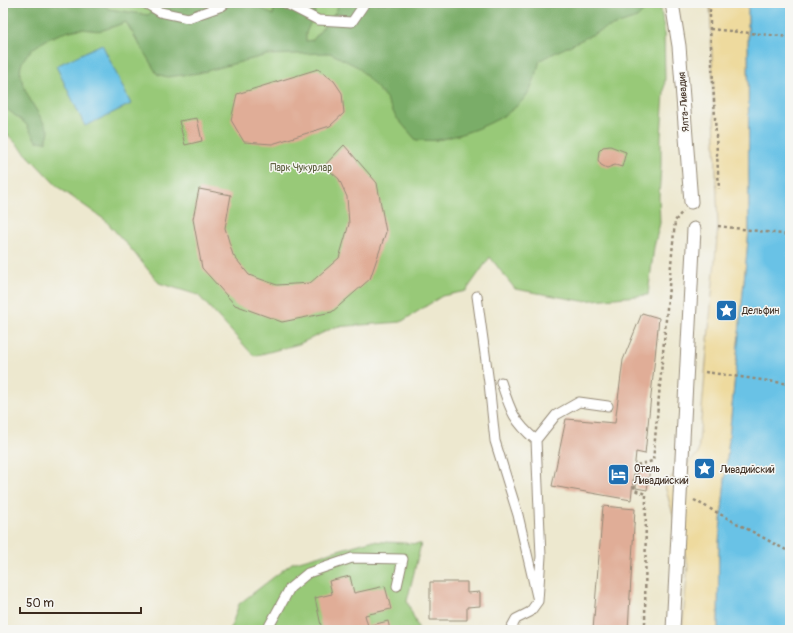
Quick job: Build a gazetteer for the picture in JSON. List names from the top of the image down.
{
  "streets": {
    "street": ["Ялта-Ливадия"]
  },
  "parks": ["Парк Чукурлар"],
  "places": {
    "place": ["Дельфин", "Ливадийский"],
    "hotel": ["Отель Ливадийский"]
  },
  "scale_bar": "50 m"
}
